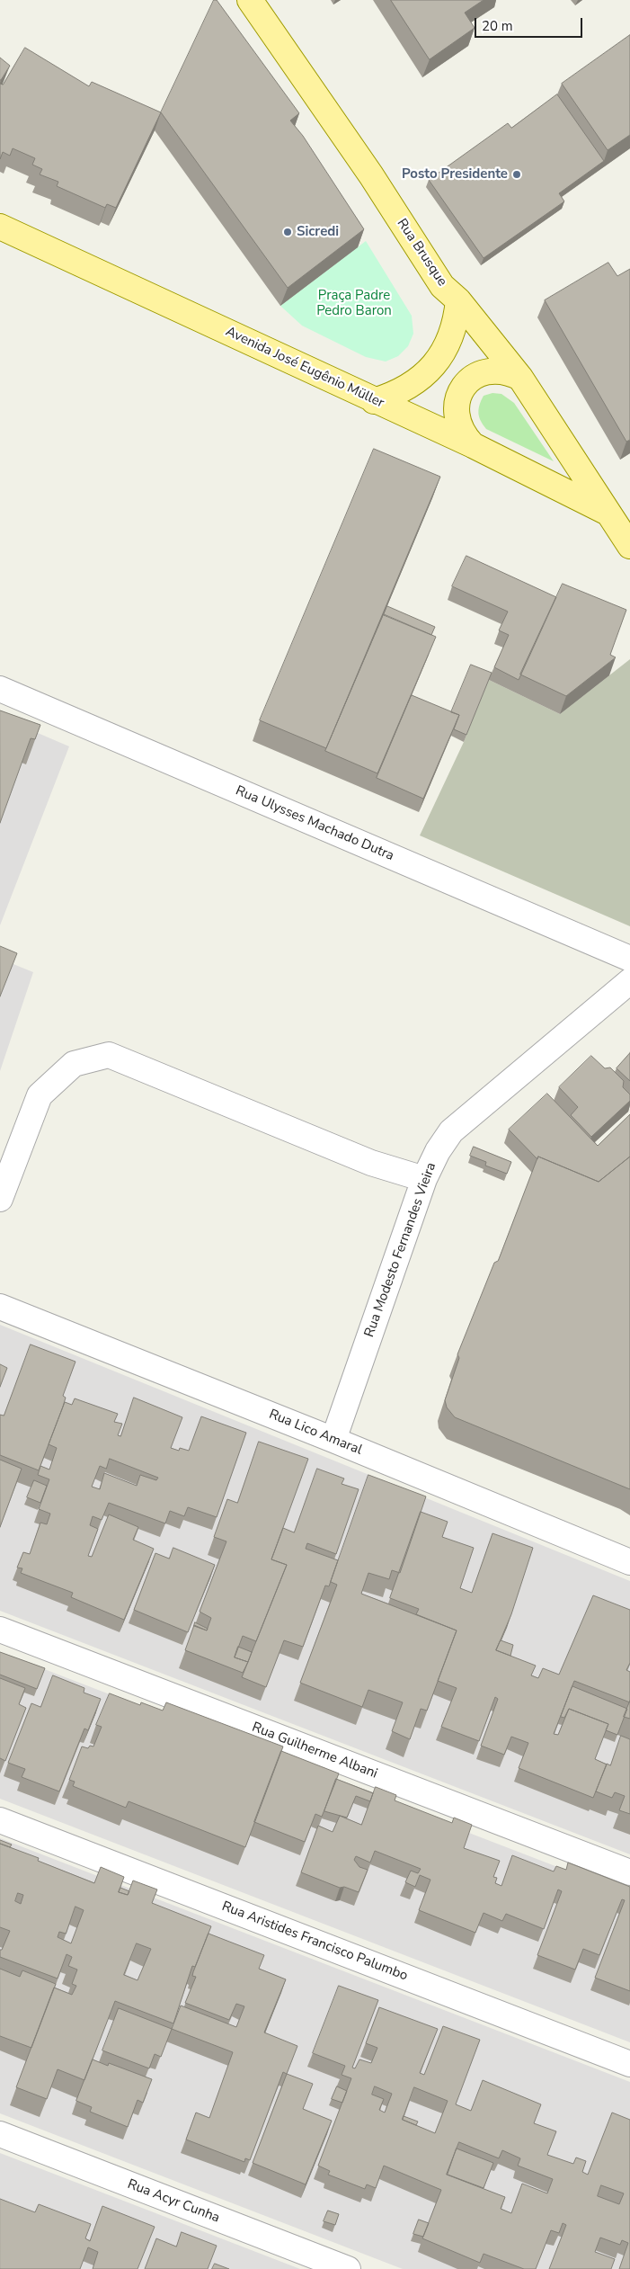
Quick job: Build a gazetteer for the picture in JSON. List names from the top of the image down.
{
  "streets": {
    "main road": ["Rua Brusque", "Avenida José Eugênio Müller"],
    "street": [
      "Rua Ulysses Machado Dutra",
      "Rua Modesto Fernandes Vieira",
      "Rua Lico Amaral",
      "Rua Guilherme Albani",
      "Rua Aristides Francisco Palumbo",
      "Rua Acyr Cunha"
    ]
  },
  "crossings": [
    ["Rua Brusque", "Avenida José Eugênio Müller"],
    ["Rua Modesto Fernandes Vieira", "Rua Lico Amaral"]
  ],
  "parks": ["Praça Padre Pedro Baron"],
  "places": ["Posto Presidente", "Sicredi"],
  "scale_bar": "20 m"
}
